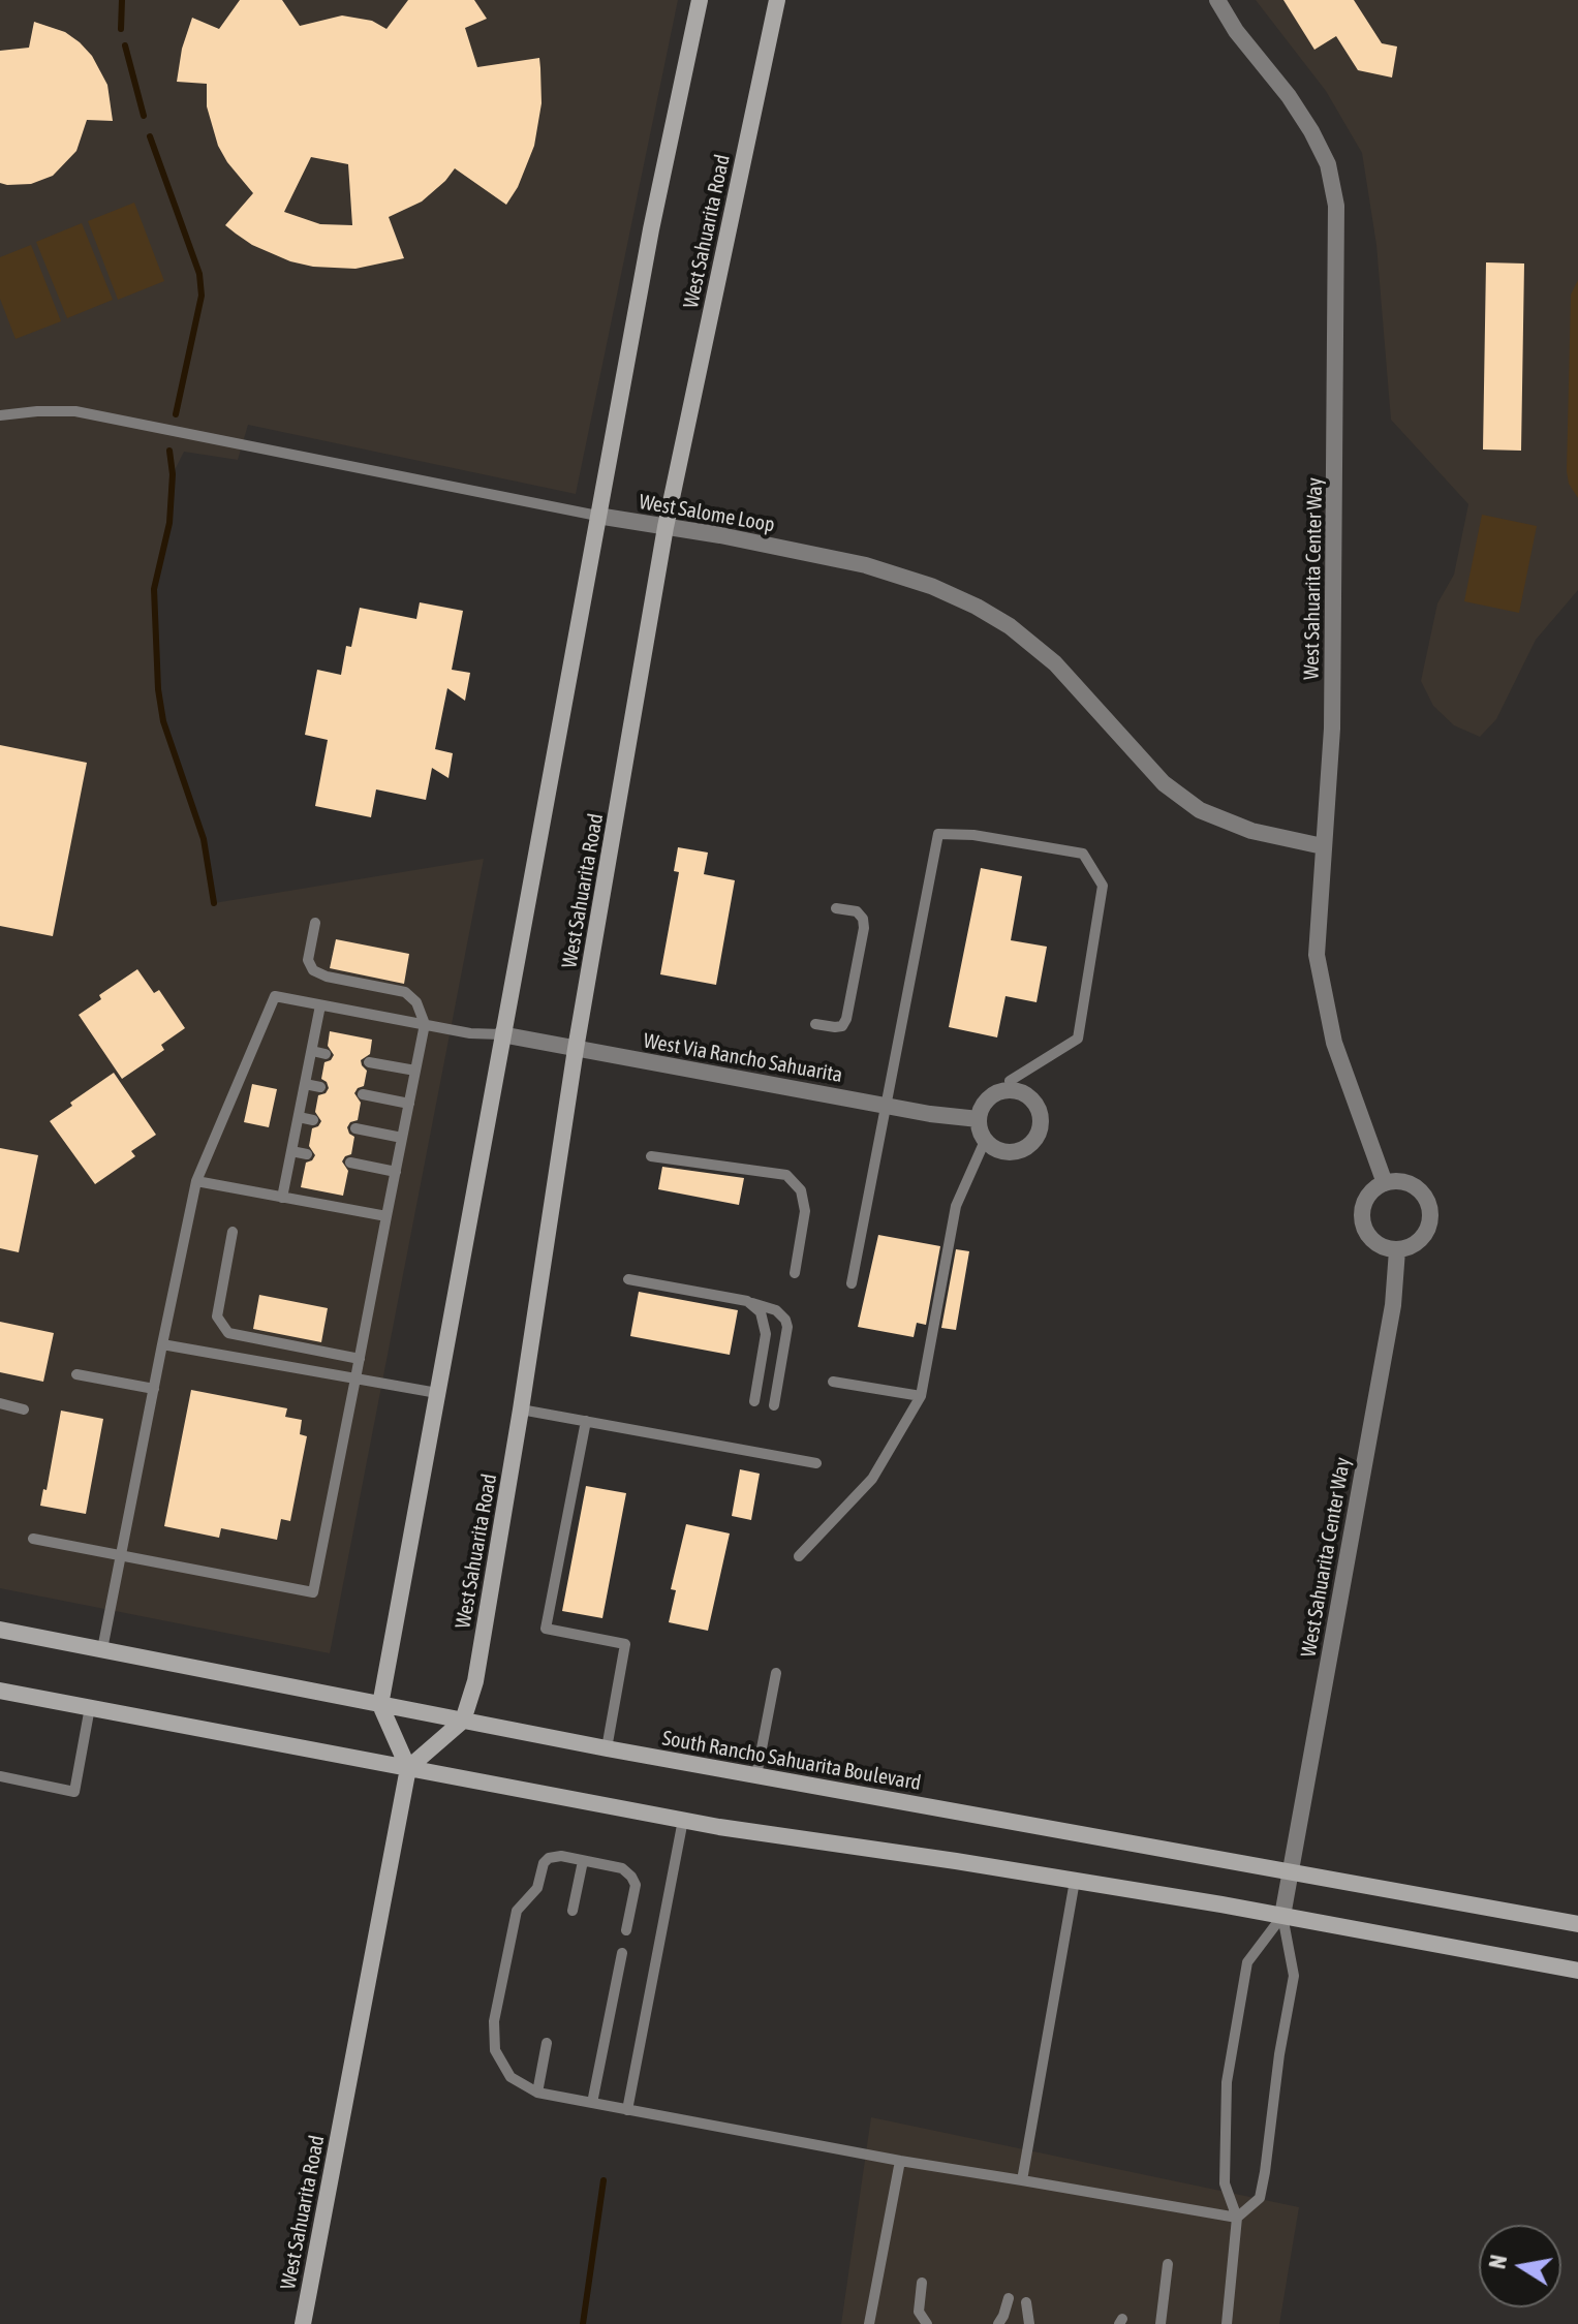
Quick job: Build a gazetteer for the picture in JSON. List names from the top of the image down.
{
  "streets": {
    "main road": ["West Sahuarita Road", "South Rancho Sahuarita Boulevard"],
    "street": ["West Salome Loop", "West Sahuarita Center Way", "West Via Rancho Sahuarita"]
  },
  "crossings": [
    ["West Sahuarita Road", "West Salome Loop"],
    ["West Sahuarita Road", "West Via Rancho Sahuarita"],
    ["West Sahuarita Road", "South Rancho Sahuarita Boulevard"],
    ["West Salome Loop", "West Sahuarita Center Way"],
    ["West Sahuarita Center Way", "South Rancho Sahuarita Boulevard"]
  ],
  "north": "left"
}
